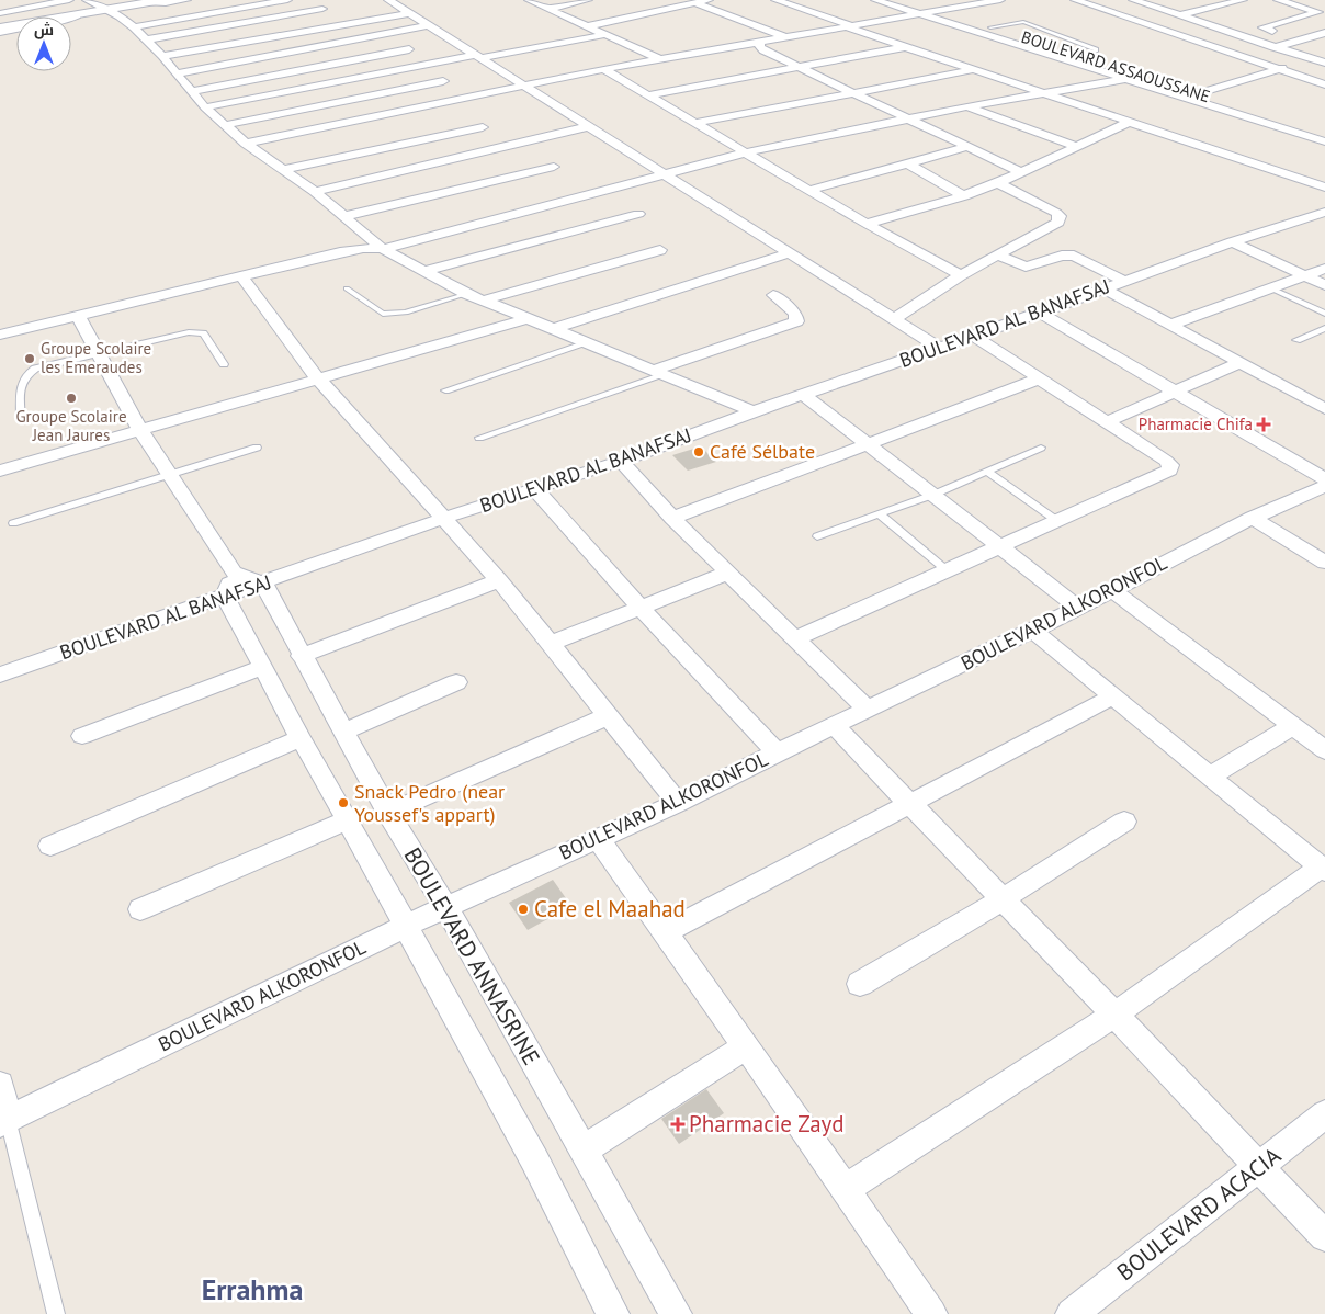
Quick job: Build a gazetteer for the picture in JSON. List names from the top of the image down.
{
  "streets": {
    "street": [
      "BOULEVARD ASSAOUSSANE",
      "BOULEVARD AL BANAFSAJ",
      "BOULEVARD ALKORONFOL",
      "BOULEVARD ANNASRINE",
      "BOULEVARD ACACIA"
    ]
  },
  "crossings": [
    ["BOULEVARD AL BANAFSAJ", "BOULEVARD ANNASRINE"],
    ["BOULEVARD ALKORONFOL", "BOULEVARD ANNASRINE"]
  ],
  "districts": ["Errahma"],
  "places": {
    "other": [
      "Groupe Scolaire les Emeraudes",
      "Groupe Scolaire Jean Jaures",
      "Café Sélbate",
      "Snack Pedro (near Youssef's appart)",
      "Cafe el Maahad"
    ],
    "health": ["Pharmacie Chifa", "Pharmacie Zayd"]
  },
  "north": "top"
}
